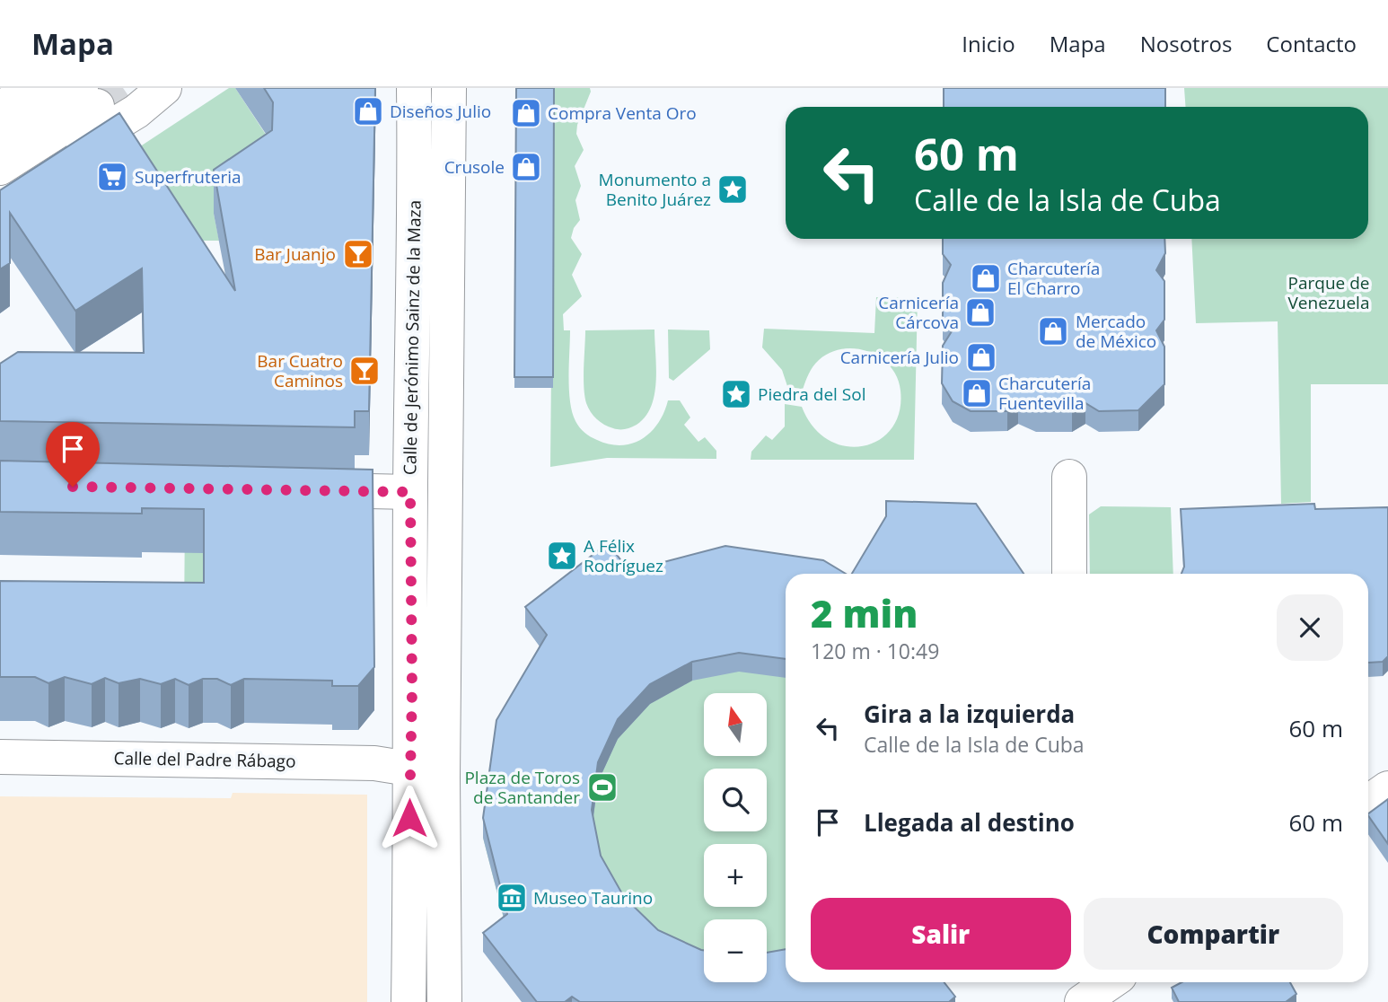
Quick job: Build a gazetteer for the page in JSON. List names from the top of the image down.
{
  "streets": {
    "main road": ["Calle de Jerónimo Sainz de la Maza", "Calle del Padre Rábago"]
  },
  "crossings": [
    ["Calle de Jerónimo Sainz de la Maza", "Calle del Padre Rábago"]
  ],
  "parks": ["Parque de Venezuela"],
  "places": {
    "shop": [
      "Diseños Julio",
      "Compra Venta Oro",
      "Crusole",
      "Charcutería El Charro",
      "Carnicería Cárcova",
      "Mercado de México",
      "Carnicería Julio",
      "Charcutería Fuentevilla"
    ],
    "supermarket": ["Superfruteria"],
    "place": ["Monumento a Benito Juárez", "Piedra del Sol", "A Félix Rodríguez"],
    "bar": ["Bar Juanjo", "Bar Cuatro Caminos"],
    "sports": ["Plaza de Toros de Santander"],
    "museum": ["Museo Taurino"]
  },
  "north": "top",
  "page": {
    "header": "Mapa",
    "nav": [
      "Inicio",
      "Mapa",
      "Nosotros",
      "Contacto"
    ],
    "turn": ["60 m", "Calle de la Isla de Cuba"],
    "heading": ["2 min", "120 m · 10:49"],
    "list": [
      {
        "name": "Gira a la izquierda",
        "note": "Calle de la Isla de Cuba",
        "value": "60 m"
      },
      {
        "name": "Llegada al destino",
        "value": "60 m"
      }
    ],
    "map_buttons": ["+", "−"],
    "buttons": ["Salir", "Compartir"]
  }
}
